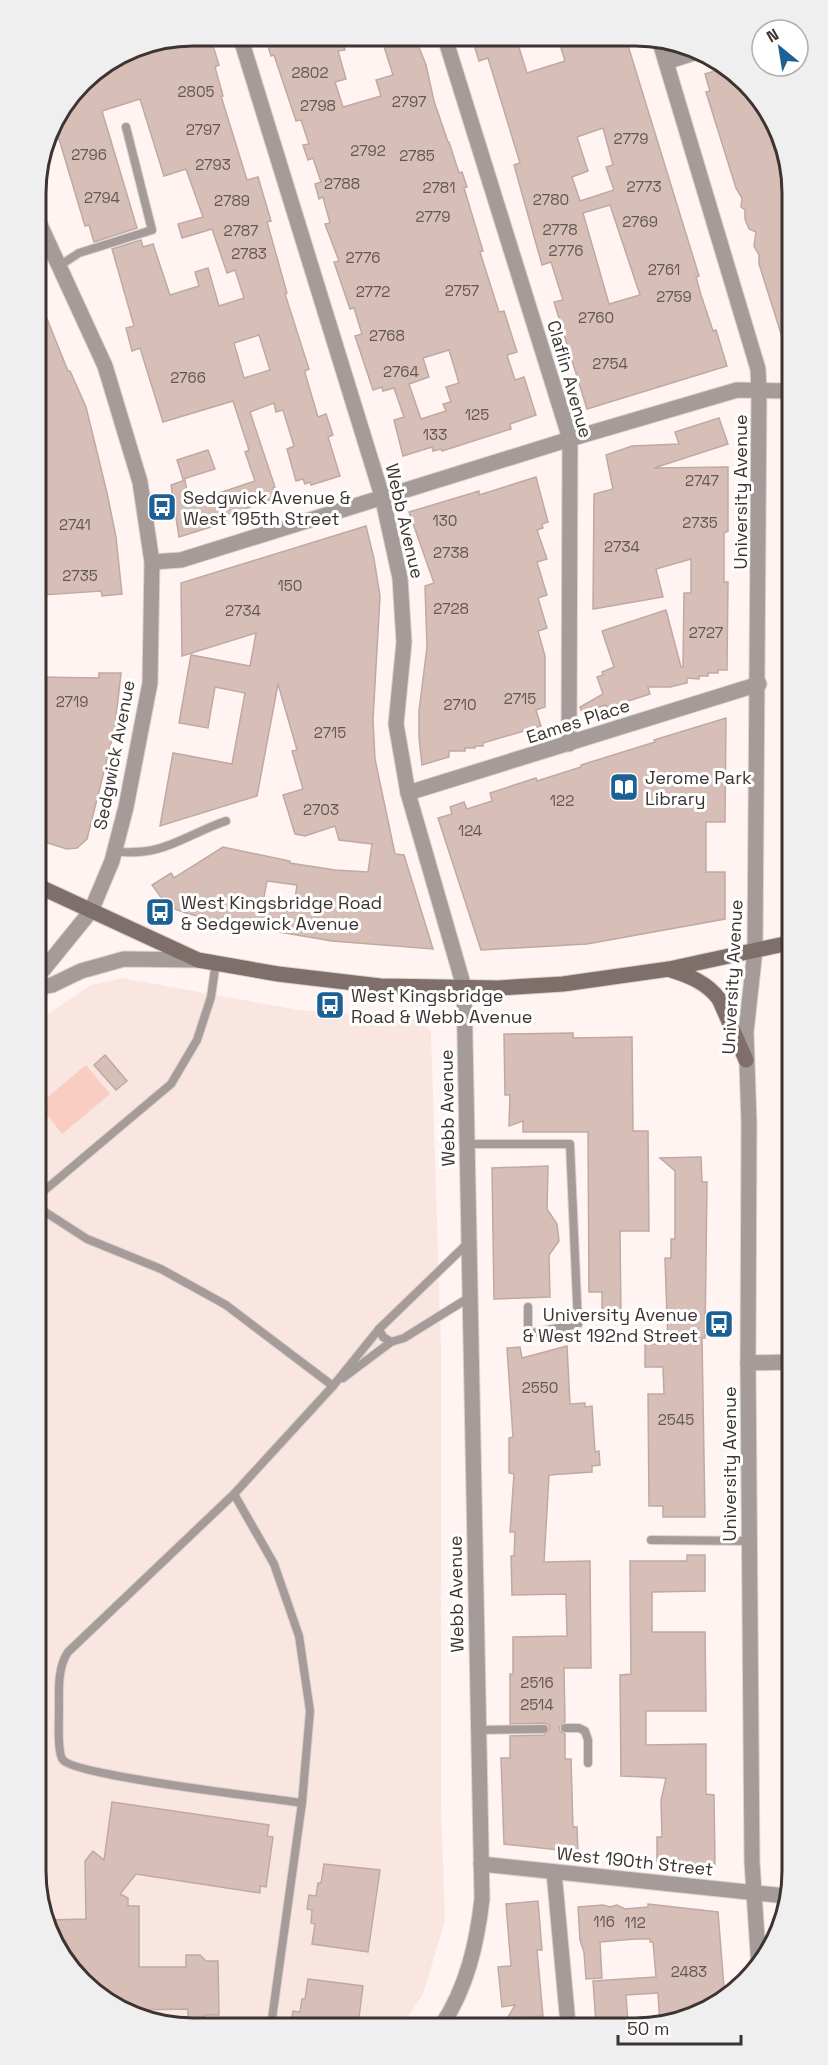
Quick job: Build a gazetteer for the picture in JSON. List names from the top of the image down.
{
  "streets": {
    "street": [
      "Claflin Avenue",
      "University Avenue",
      "Webb Avenue",
      "Eames Place",
      "Sedgwick Avenue",
      "West 190th Street"
    ]
  },
  "crossings": [
    ["Claflin Avenue", "Eames Place"],
    ["University Avenue", "Eames Place"],
    ["University Avenue", "West 190th Street"],
    ["Webb Avenue", "Eames Place"],
    ["Webb Avenue", "West 190th Street"]
  ],
  "places": {
    "bus stop": [
      "Sedgwick Avenue & West 195th Street",
      "West Kingsbridge Road & Sedgewick Avenue",
      "West Kingsbridge Road & Webb Avenue",
      "University Avenue & West 192nd Street"
    ],
    "library": ["Jerome Park Library"]
  },
  "house_numbers": [
    "2802",
    "2805",
    "2797",
    "2798",
    "2797",
    "2779",
    "2792",
    "2796",
    "2785",
    "2793",
    "2788",
    "2773",
    "2781",
    "2794",
    "2780",
    "2789",
    "2779",
    "2769",
    "2778",
    "2787",
    "2776",
    "2783",
    "2776",
    "2761",
    "2757",
    "2772",
    "2759",
    "2760",
    "2768",
    "2754",
    "2764",
    "2766",
    "125",
    "133",
    "2747",
    "130",
    "2735",
    "2741",
    "2734",
    "2738",
    "2735",
    "150",
    "2728",
    "2734",
    "2727",
    "2715",
    "2719",
    "2710",
    "2715",
    "122",
    "2703",
    "124",
    "2550",
    "2545",
    "2516",
    "2514",
    "116",
    "112",
    "2483"
  ],
  "scale_bar": "50 m",
  "north": "top left"
}
